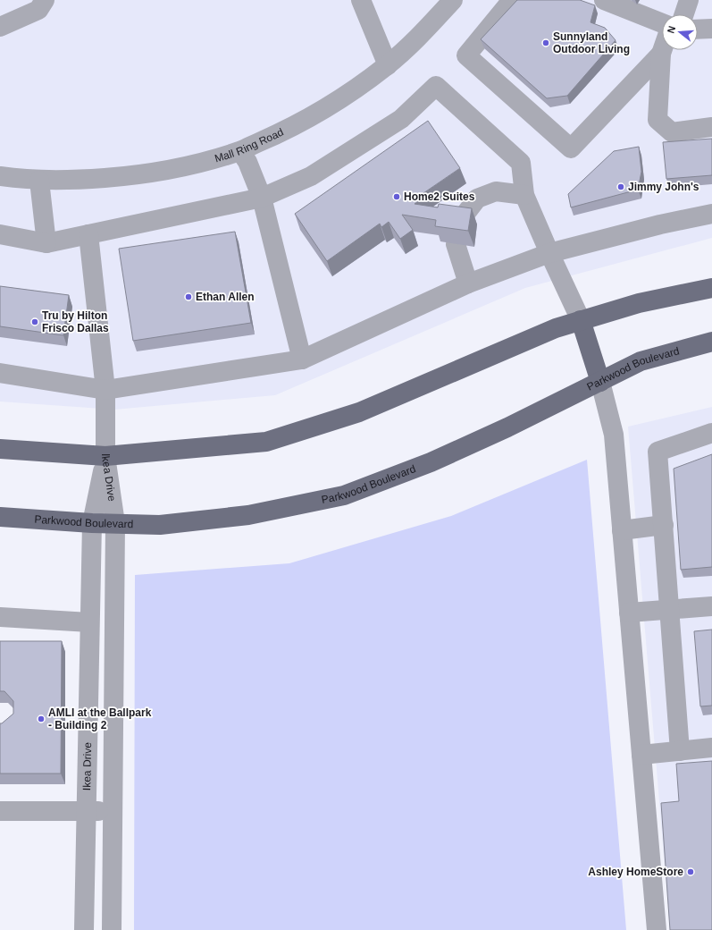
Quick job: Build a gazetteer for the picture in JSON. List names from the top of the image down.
{
  "streets": {
    "main road": ["Parkwood Boulevard"],
    "street": ["Mall Ring Road", "Ikea Drive"]
  },
  "crossings": [
    ["Parkwood Boulevard", "Ikea Drive"]
  ],
  "places": [
    "Sunnyland Outdoor Living",
    "Jimmy John's",
    "Home2 Suites",
    "Ethan Allen",
    "Tru by Hilton Frisco Dallas",
    "AMLI at the Ballpark - Building 2",
    "Ashley HomeStore"
  ],
  "north": "left"
}
